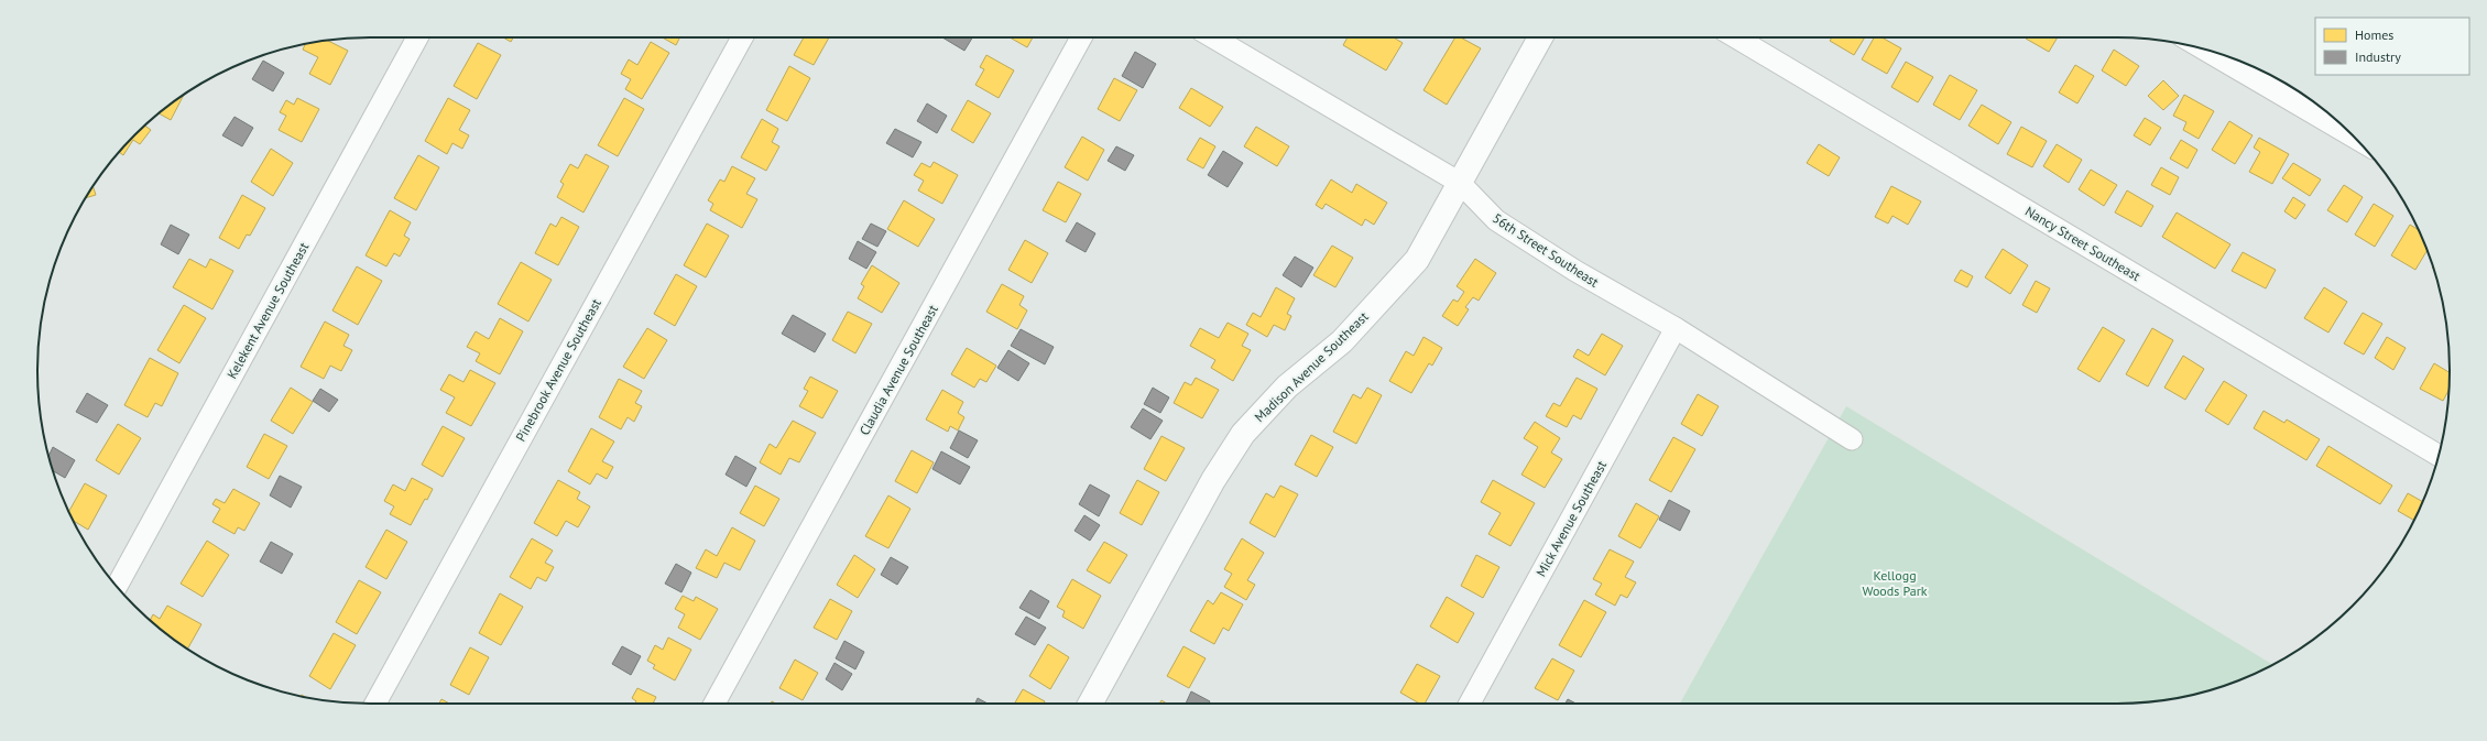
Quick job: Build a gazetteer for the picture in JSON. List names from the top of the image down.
{
  "streets": {
    "street": [
      "Nancy Street Southeast",
      "56th Street Southeast",
      "Kelekent Avenue Southeast",
      "Madison Avenue Southeast",
      "Pinebrook Avenue Southeast",
      "Claudia Avenue Southeast",
      "Mick Avenue Southeast"
    ]
  },
  "crossings": [
    ["56th Street Southeast", "Madison Avenue Southeast"],
    ["56th Street Southeast", "Mick Avenue Southeast"]
  ],
  "parks": ["Kellogg Woods Park"],
  "legend": ["Homes", "Industry"]
}
